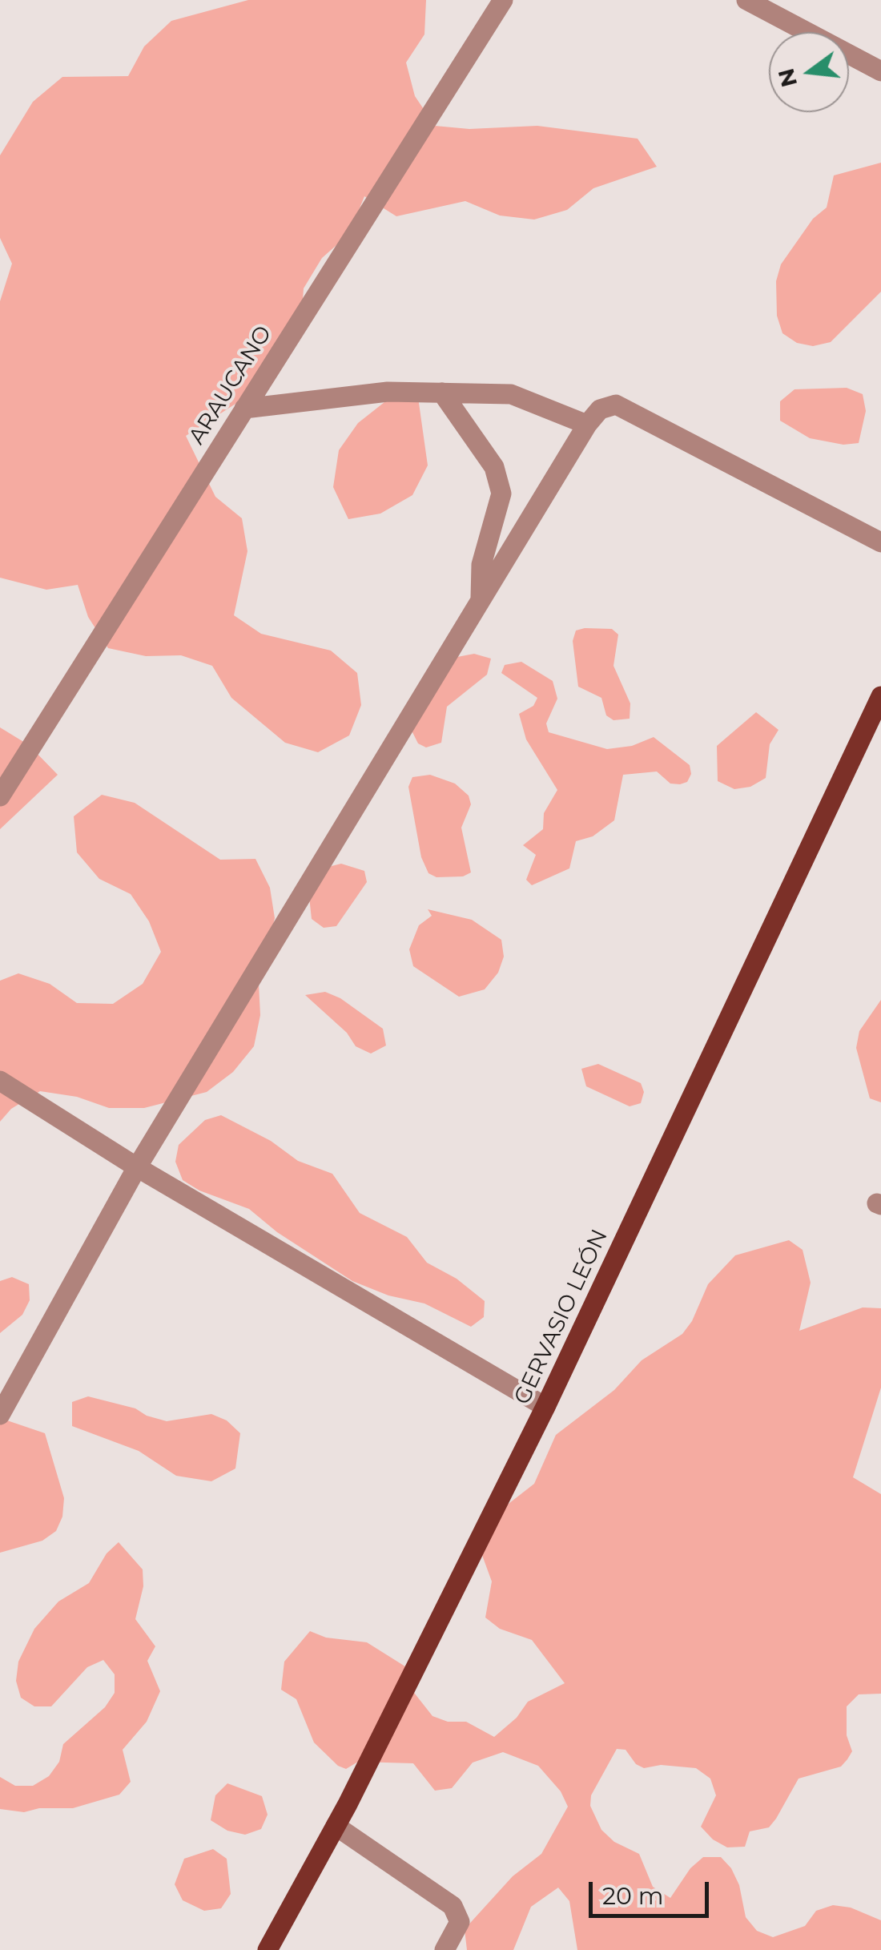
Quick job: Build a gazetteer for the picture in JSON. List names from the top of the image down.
{
  "streets": {
    "main road": ["GERVASIO LEÓN"],
    "street": ["ARAUCANO"]
  },
  "scale_bar": "20 m",
  "north": "left"
}
